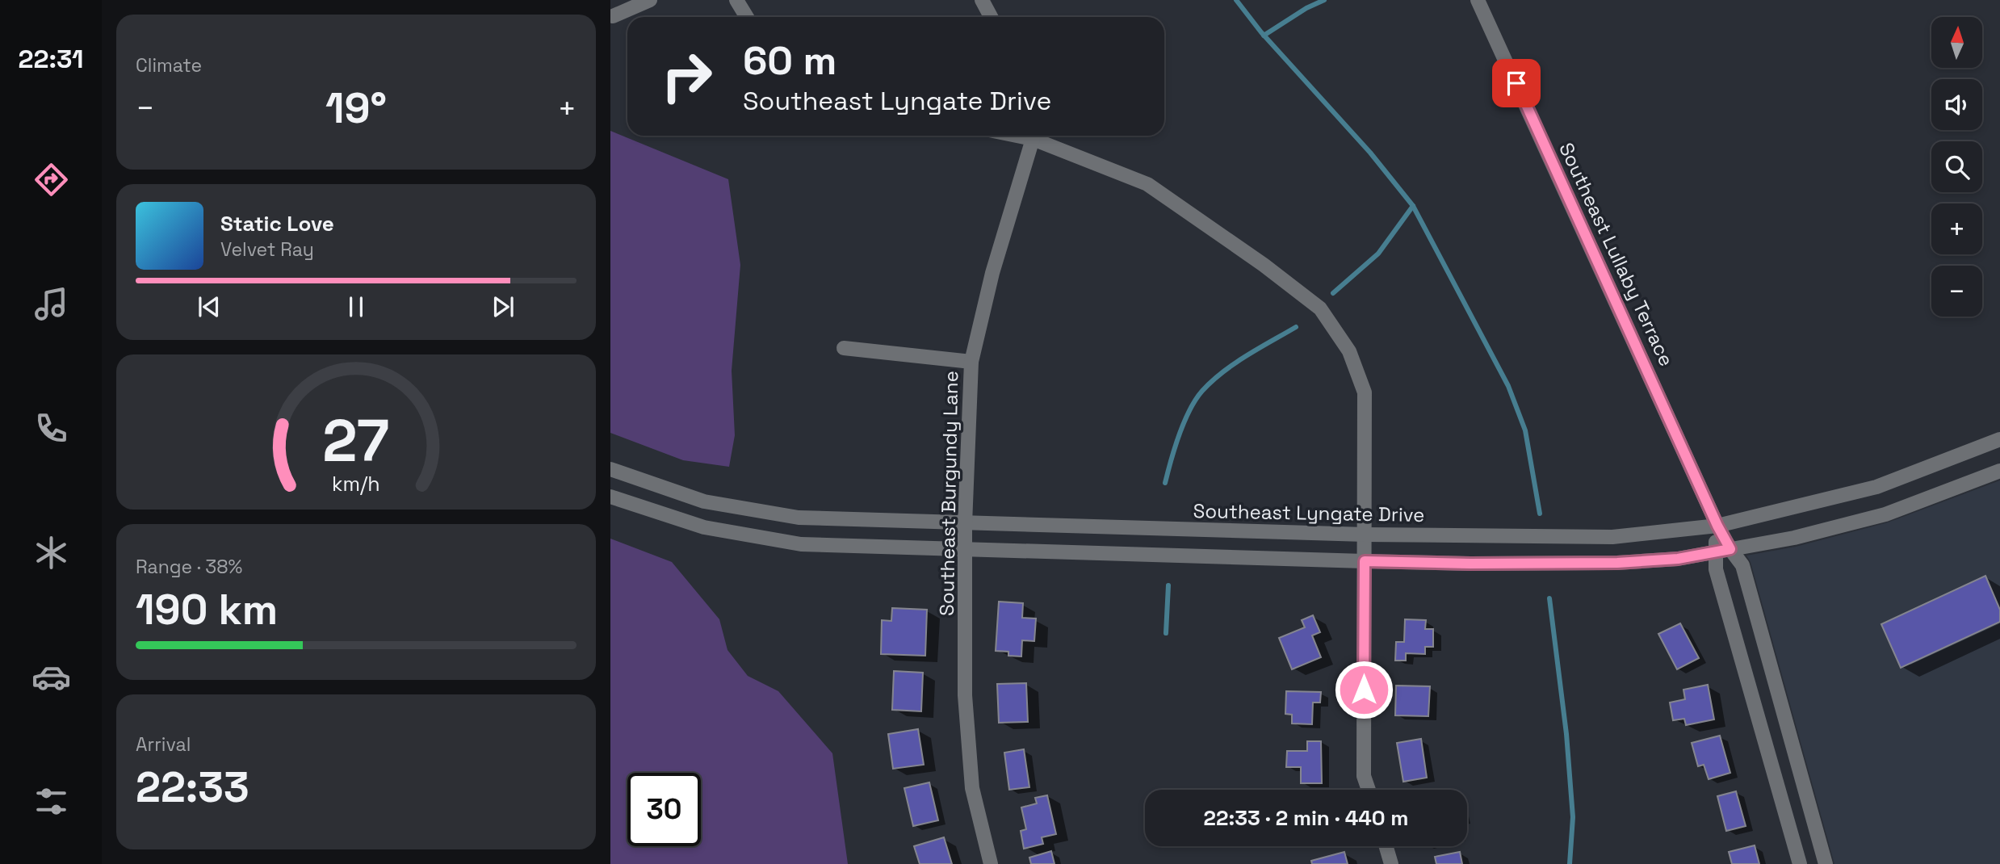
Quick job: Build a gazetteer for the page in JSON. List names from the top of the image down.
{
  "streets": {
    "street": ["Southeast Lullaby Terrace", "Southeast Burgundy Lane", "Southeast Lyngate Drive"]
  },
  "crossings": [
    ["Southeast Lullaby Terrace", "Southeast Lyngate Drive"],
    ["Southeast Burgundy Lane", "Southeast Lyngate Drive"]
  ],
  "north": "top",
  "page": {
    "tabs": "22:31",
    "tile": [
      "Climate",
      ["Range · 38%", "190 km"],
      ["Arrival", "22:33"]
    ],
    "map_buttons": ["+", "−"],
    "turn": ["60 m", "Southeast Lyngate Drive"],
    "heat": ["−", "19°", "+"],
    "song": ["Static Love", "Velvet Ray"],
    "limit": "30",
    "trip": "22:33 · 2 min · 440 m",
    "gauge": ["27", "km/h"]
  }
}
